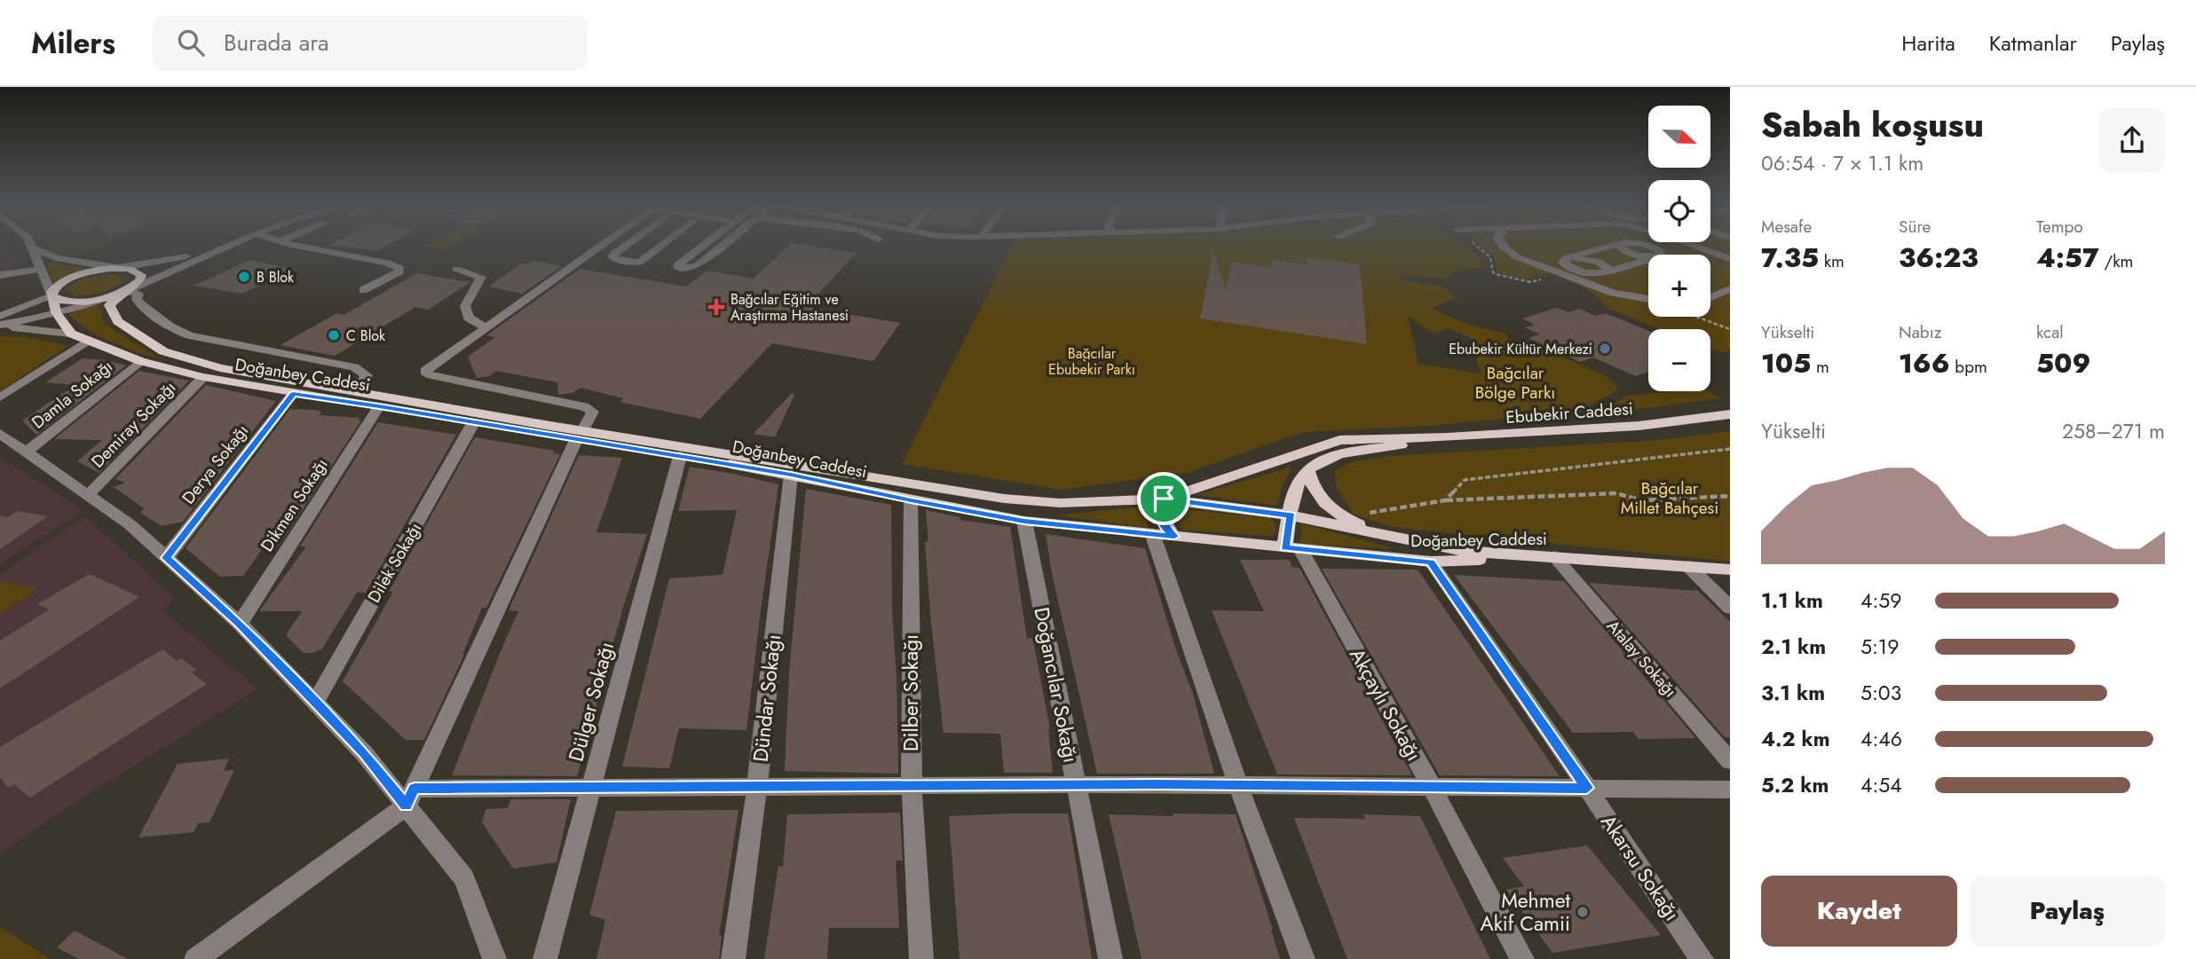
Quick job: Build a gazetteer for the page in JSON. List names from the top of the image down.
{
  "streets": {
    "main road": ["Doğanbey Caddesi", "Ebubekir Caddesi"],
    "street": [
      "Damla Sokağı",
      "Demiray Sokağı",
      "Derya Sokağı",
      "Dikmen Sokağı",
      "Dilek Sokağı",
      "Atalay Sokağı",
      "Doğancılar Sokağı",
      "Dilber Sokağı",
      "Dündar Sokağı",
      "Dülger Sokağı",
      "Akçaylı Sokağı",
      "Akarsu Sokağı"
    ]
  },
  "crossings": [
    ["Doğanbey Caddesi", "Damla Sokağı"],
    ["Doğanbey Caddesi", "Demiray Sokağı"],
    ["Doğanbey Caddesi", "Derya Sokağı"],
    ["Doğanbey Caddesi", "Dikmen Sokağı"],
    ["Doğanbey Caddesi", "Dilek Sokağı"],
    ["Doğanbey Caddesi", "Atalay Sokağı"],
    ["Doğanbey Caddesi", "Doğancılar Sokağı"],
    ["Doğanbey Caddesi", "Dilber Sokağı"],
    ["Doğanbey Caddesi", "Dündar Sokağı"],
    ["Doğanbey Caddesi", "Dülger Sokağı"],
    ["Doğanbey Caddesi", "Akçaylı Sokağı"],
    ["Doğanbey Caddesi", "Akarsu Sokağı"]
  ],
  "parks": ["Bağcılar Ebubekir Parkı", "Bağcılar Bölge Parkı", "Bağcılar Millet Bahçesi"],
  "places": {
    "other": [
      "B Blok",
      "C Blok",
      "Ebubekir Kültür Merkezi",
      "Mehmet Akif Camii"
    ],
    "health": ["Bağcılar Eğitim ve Araştırma Hastanesi"]
  },
  "north": "right",
  "page": {
    "header": "Milers",
    "search": "Burada ara",
    "nav": ["Harita", "Katmanlar", "Paylaş"],
    "heading": ["Sabah koşusu", "06:54 · 7 × 1.1 km"],
    "map_buttons": ["+", "−"],
    "stats": [
      ["Mesafe", "7.35 km"],
      ["Süre", "36:23"],
      ["Tempo", "4:57 /km"],
      ["Yükselti", "105 m"],
      ["Nabız", "166 bpm"],
      ["kcal", "509"]
    ],
    "chart": ["Yükselti", "258–271 m"],
    "list": [
      {
        "name": "1.1 km",
        "note": "4:59"
      },
      {
        "name": "2.1 km",
        "note": "5:19"
      },
      {
        "name": "3.1 km",
        "note": "5:03"
      },
      {
        "name": "4.2 km",
        "note": "4:46"
      },
      {
        "name": "5.2 km",
        "note": "4:54"
      }
    ],
    "buttons": ["Kaydet", "Paylaş"]
  }
}
